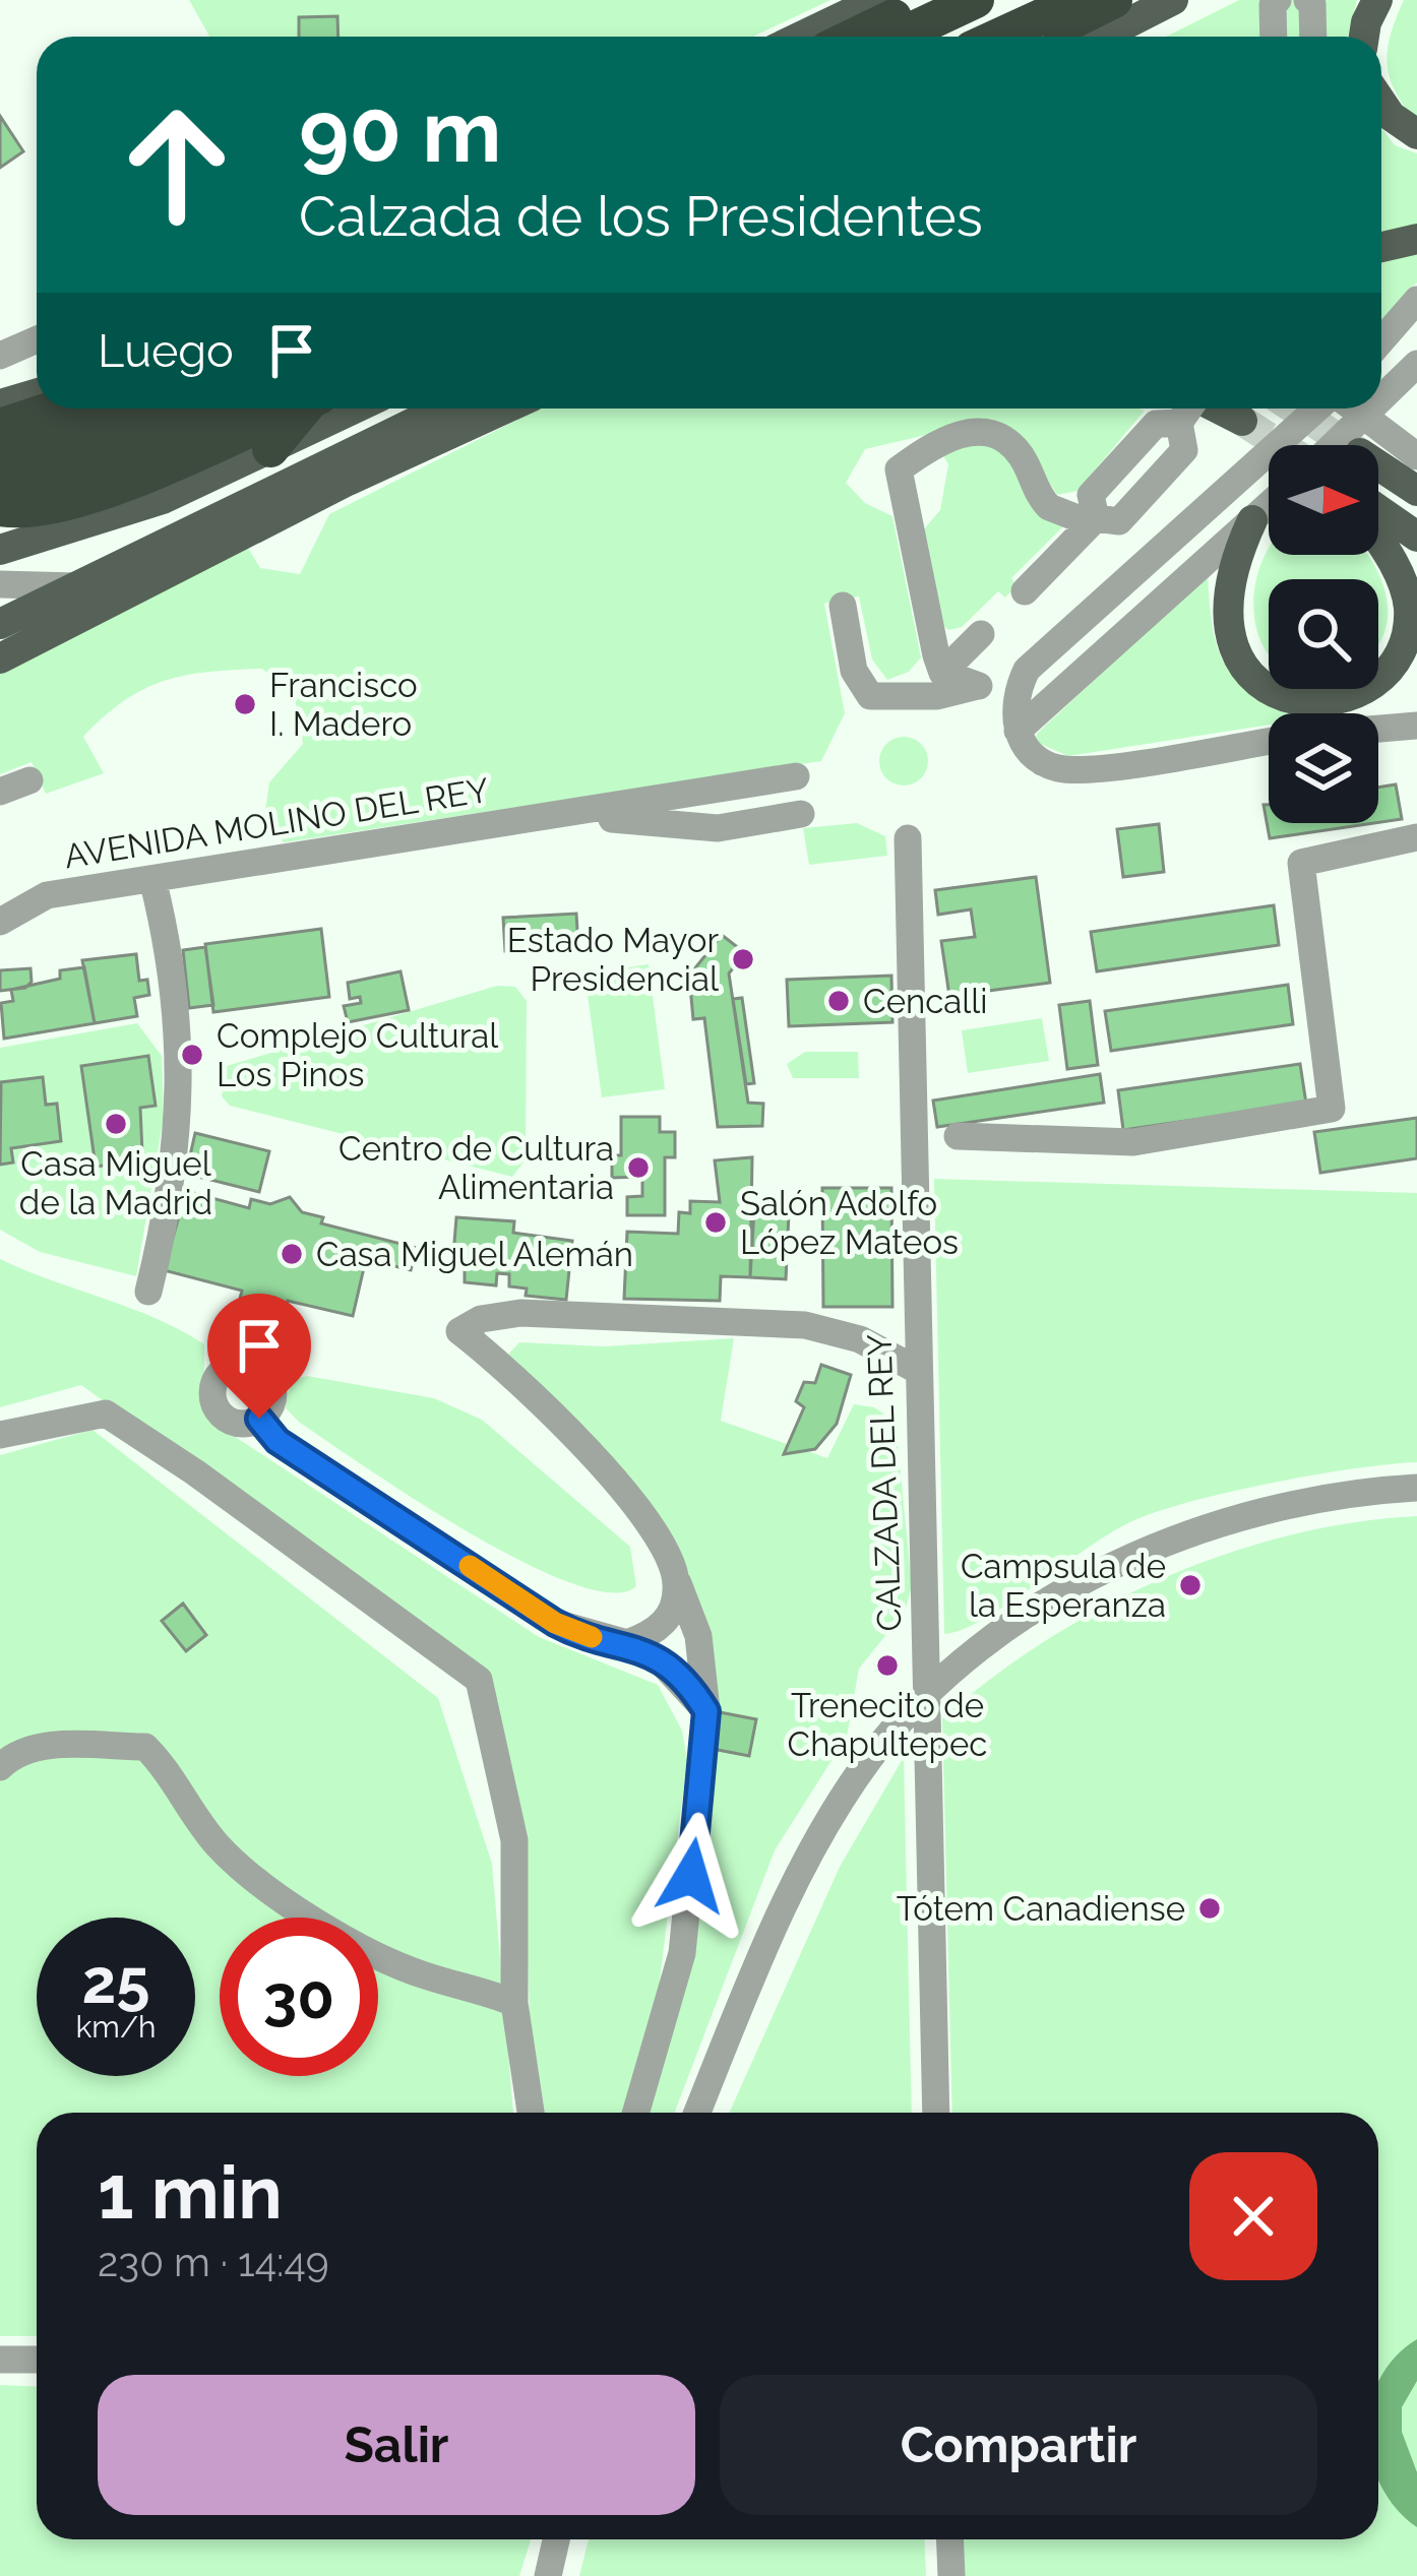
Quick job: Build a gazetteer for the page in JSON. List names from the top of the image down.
{
  "streets": {
    "street": ["AVENIDA MOLINO DEL REY", "CALZADA DEL REY"]
  },
  "places": [
    "Francisco I. Madero",
    "Estado Mayor Presidencial",
    "Cencalli",
    "Complejo Cultural Los Pinos",
    "Casa Miguel de la Madrid",
    "Centro de Cultura Alimentaria",
    "Salón Adolfo López Mateos",
    "Casa Miguel Alemán",
    "Campsula de la Esperanza",
    "Trenecito de Chapultepec",
    "Tótem Canadiense"
  ],
  "north": "right",
  "page": {
    "turn": ["90 m", "Calzada de los Presidentes"],
    "then": "Luego",
    "speed": "25 km/h",
    "limit": "30",
    "heading": ["1 min", "230 m · 14:49"],
    "buttons": ["Salir", "Compartir"]
  }
}
